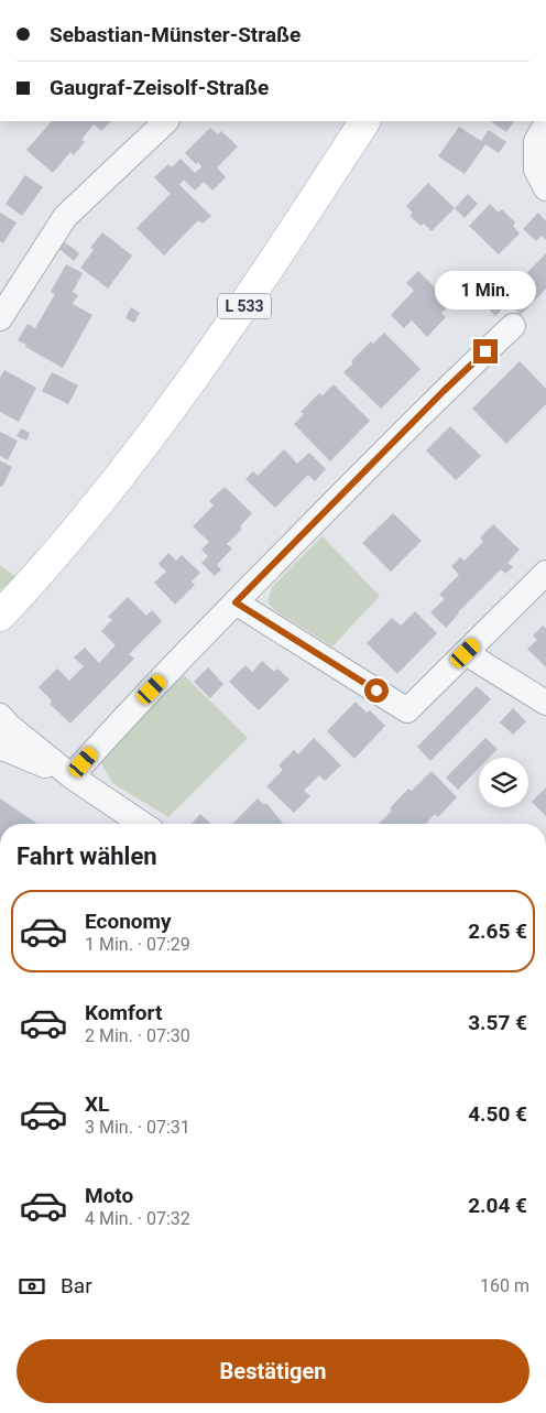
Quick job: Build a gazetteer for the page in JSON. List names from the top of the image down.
{
  "streets": {
    "main road": ["L 533"]
  },
  "page": {
    "banner": ["Sebastian-Münster-Straße", "Gaugraf-Zeisolf-Straße"],
    "bubble": "1 Min.",
    "heading": "Fahrt wählen",
    "list": [
      {
        "name": "Economy",
        "note": "1 Min. · 07:29",
        "value": "2.65 €"
      },
      {
        "name": "Komfort",
        "note": "2 Min. · 07:30",
        "value": "3.57 €"
      },
      {
        "name": "XL",
        "note": "3 Min. · 07:31",
        "value": "4.50 €"
      },
      {
        "name": "Moto",
        "note": "4 Min. · 07:32",
        "value": "2.04 €"
      }
    ],
    "pay": ["Bar", "160 m"],
    "buttons": "Bestätigen"
  }
}
